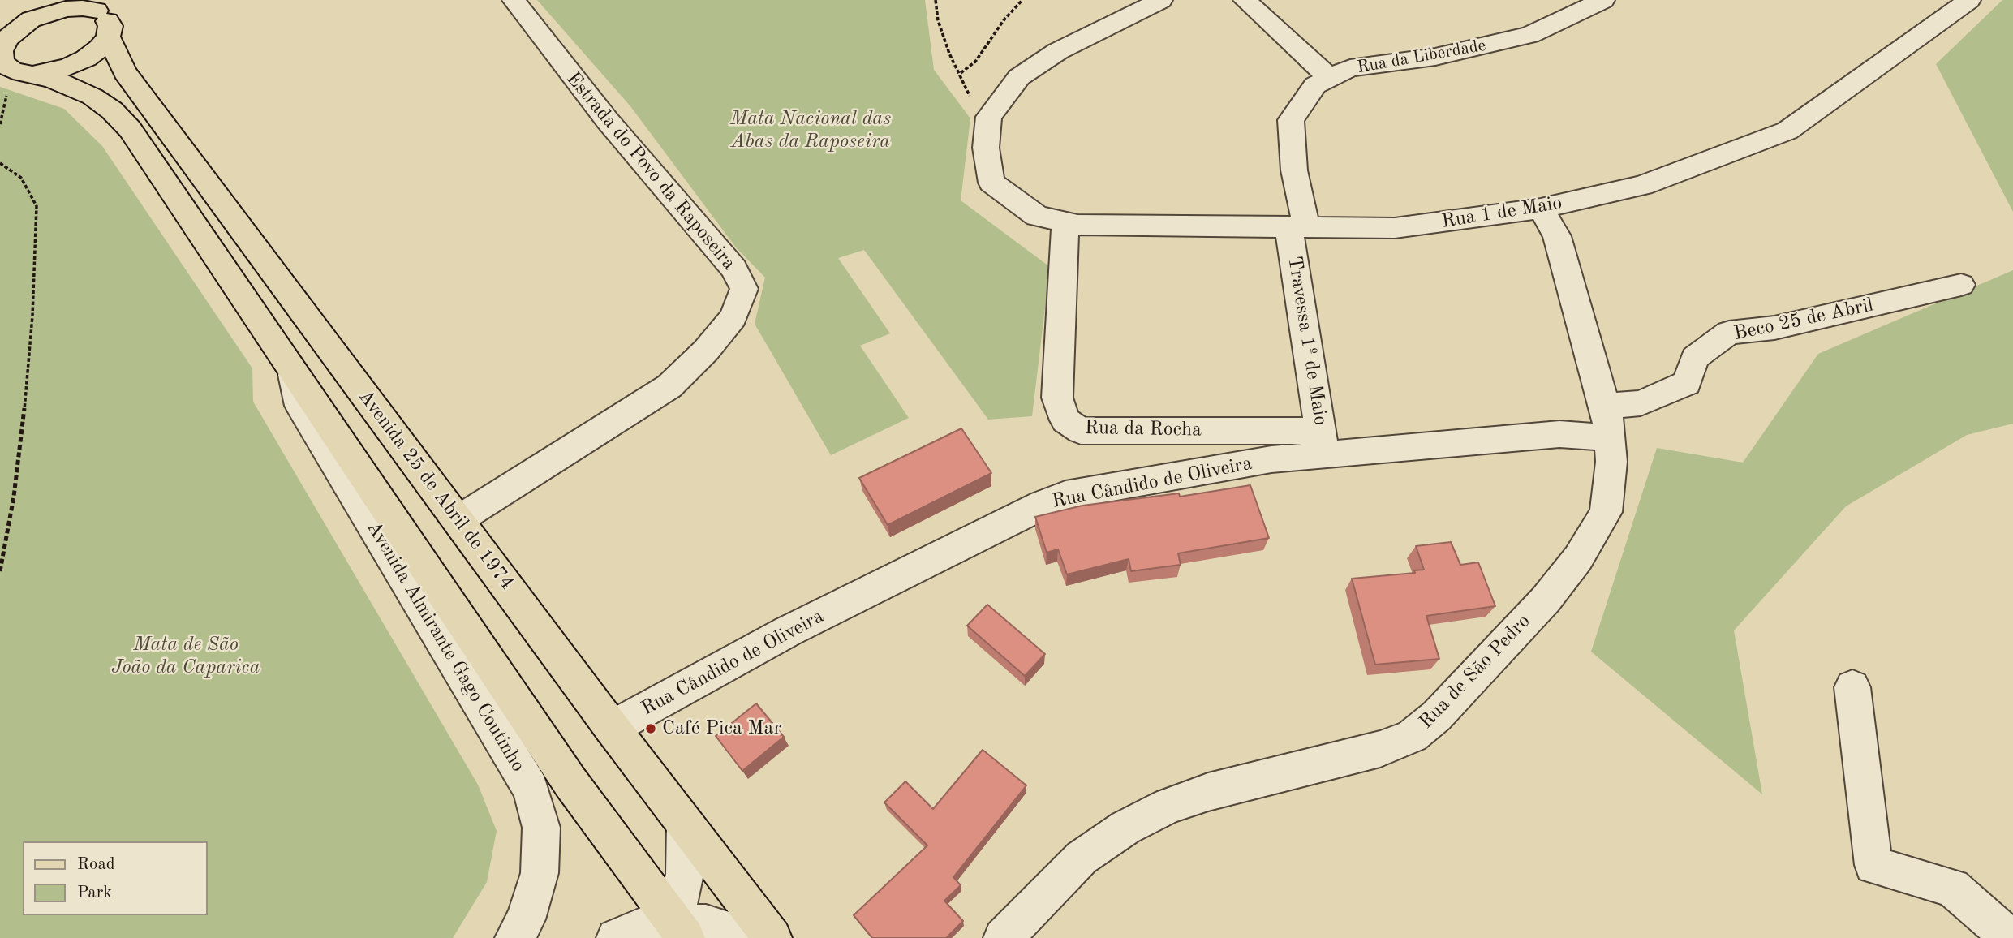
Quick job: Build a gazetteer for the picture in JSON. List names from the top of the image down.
{
  "streets": {
    "main road": ["Avenida 25 de Abril de 1974"],
    "street": [
      "Rua da Liberdade",
      "Estrada do Povo da Raposeira",
      "Rua 1 de Maio",
      "Beco 25 de Abril",
      "Travessa 1º de Maio",
      "Rua da Rocha",
      "Rua Cândido de Oliveira",
      "Avenida Almirante Gago Coutinho",
      "Rua de São Pedro"
    ]
  },
  "crossings": [
    ["Rua da Liberdade", "Rua 1 de Maio"],
    ["Rua da Liberdade", "Travessa 1º de Maio"],
    ["Estrada do Povo da Raposeira", "Avenida 25 de Abril de 1974"],
    ["Rua 1 de Maio", "Travessa 1º de Maio"],
    ["Rua 1 de Maio", "Rua da Rocha"],
    ["Rua 1 de Maio", "Rua de São Pedro"],
    ["Beco 25 de Abril", "Rua Cândido de Oliveira"],
    ["Beco 25 de Abril", "Rua de São Pedro"],
    ["Travessa 1º de Maio", "Rua da Rocha"],
    ["Travessa 1º de Maio", "Rua Cândido de Oliveira"],
    ["Rua da Rocha", "Rua Cândido de Oliveira"],
    ["Rua Cândido de Oliveira", "Avenida 25 de Abril de 1974"],
    ["Rua Cândido de Oliveira", "Rua de São Pedro"]
  ],
  "parks": ["Mata Nacional das Abas da Raposeira", "Mata de São João da Caparica"],
  "places": ["Café Pica Mar"],
  "legend": ["Road", "Park"]
}
